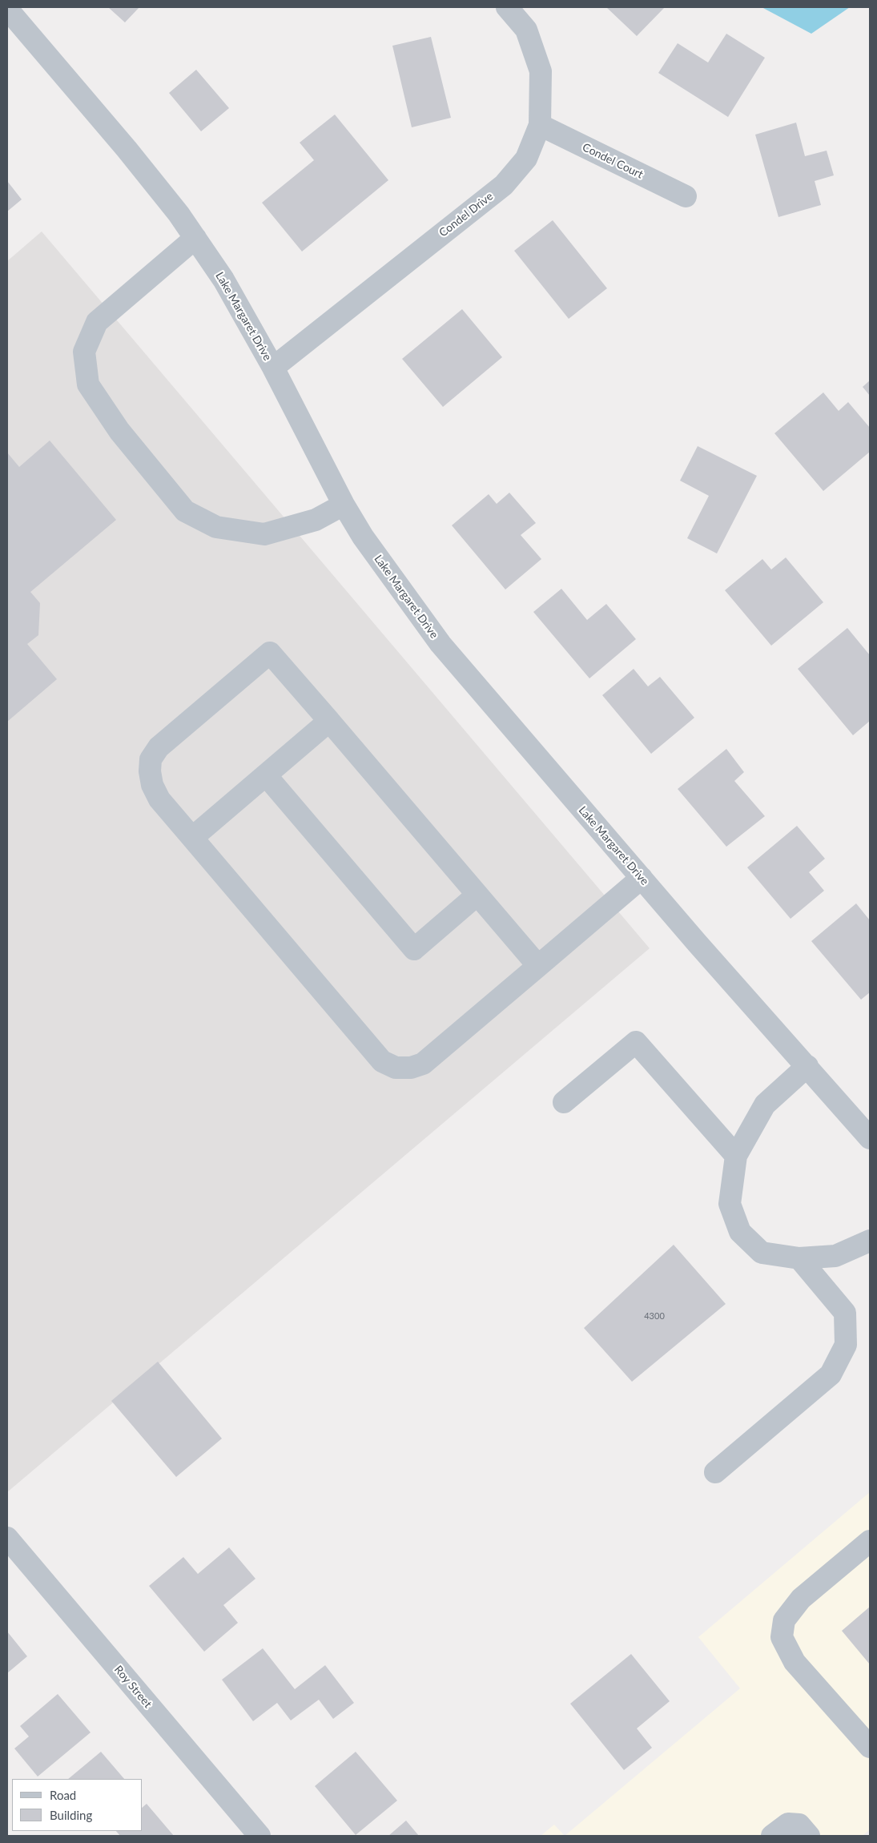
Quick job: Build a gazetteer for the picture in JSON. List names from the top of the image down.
{
  "streets": {
    "street": [
      "Condel Court",
      "Condel Drive",
      "Lake Margaret Drive",
      "Roy Street"
    ]
  },
  "crossings": [
    ["Condel Court", "Condel Drive"],
    ["Condel Drive", "Lake Margaret Drive"]
  ],
  "house_numbers": ["4300"],
  "legend": ["Road", "Building"]
}
